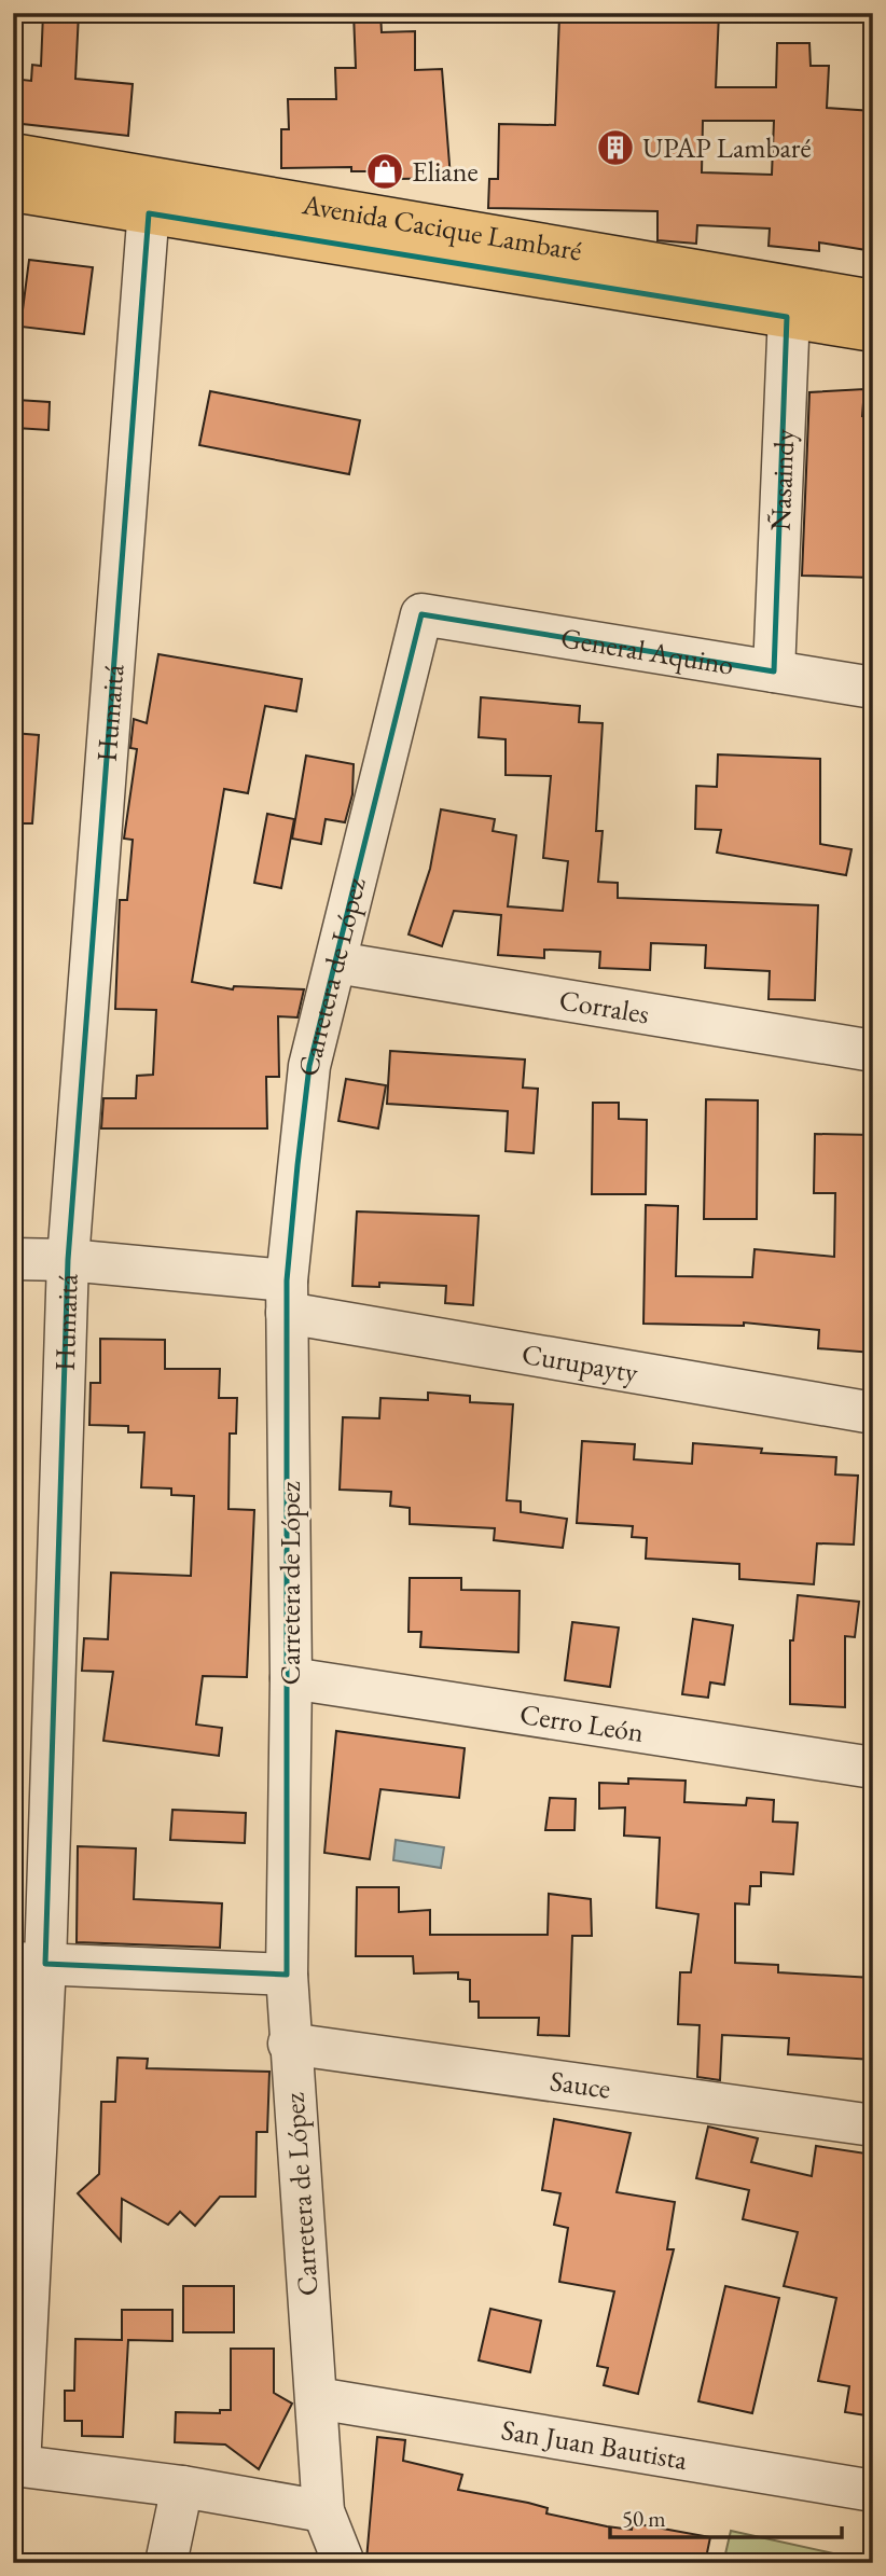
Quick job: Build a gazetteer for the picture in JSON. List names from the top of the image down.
{
  "streets": {
    "main road": ["Avenida Cacique Lambaré"],
    "street": [
      "Ñasaindy",
      "General Aquino",
      "Humaitá",
      "Carretera de López",
      "Corrales",
      "Curupayty",
      "Cerro León",
      "Sauce",
      "San Juan Bautista"
    ]
  },
  "crossings": [
    ["Avenida Cacique Lambaré", "Ñasaindy"],
    ["Avenida Cacique Lambaré", "Humaitá"],
    ["Ñasaindy", "General Aquino"],
    ["General Aquino", "Carretera de López"],
    ["Humaitá", "Curupayty"],
    ["Carretera de López", "Corrales"],
    ["Carretera de López", "Curupayty"],
    ["Carretera de López", "Cerro León"],
    ["Carretera de López", "Sauce"],
    ["Carretera de López", "San Juan Bautista"]
  ],
  "places": {
    "building": ["UPAP Lambaré"],
    "shop": ["Eliane"]
  },
  "scale_bar": "50 m"
}
